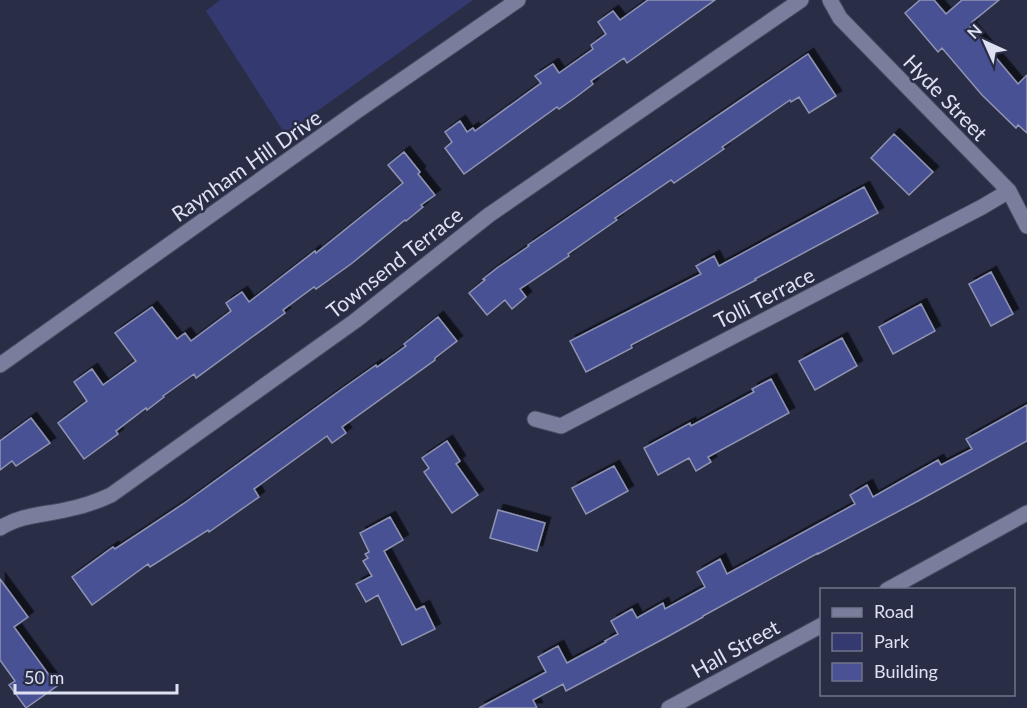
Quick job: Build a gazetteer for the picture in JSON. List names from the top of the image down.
{
  "streets": {
    "street": [
      "Hyde Street",
      "Raynham Hill Drive",
      "Townsend Terrace",
      "Tolli Terrace",
      "Hall Street"
    ]
  },
  "crossings": [
    ["Hyde Street", "Tolli Terrace"]
  ],
  "legend": ["Road", "Park", "Building"],
  "scale_bar": "50 m",
  "north": "top left"
}
